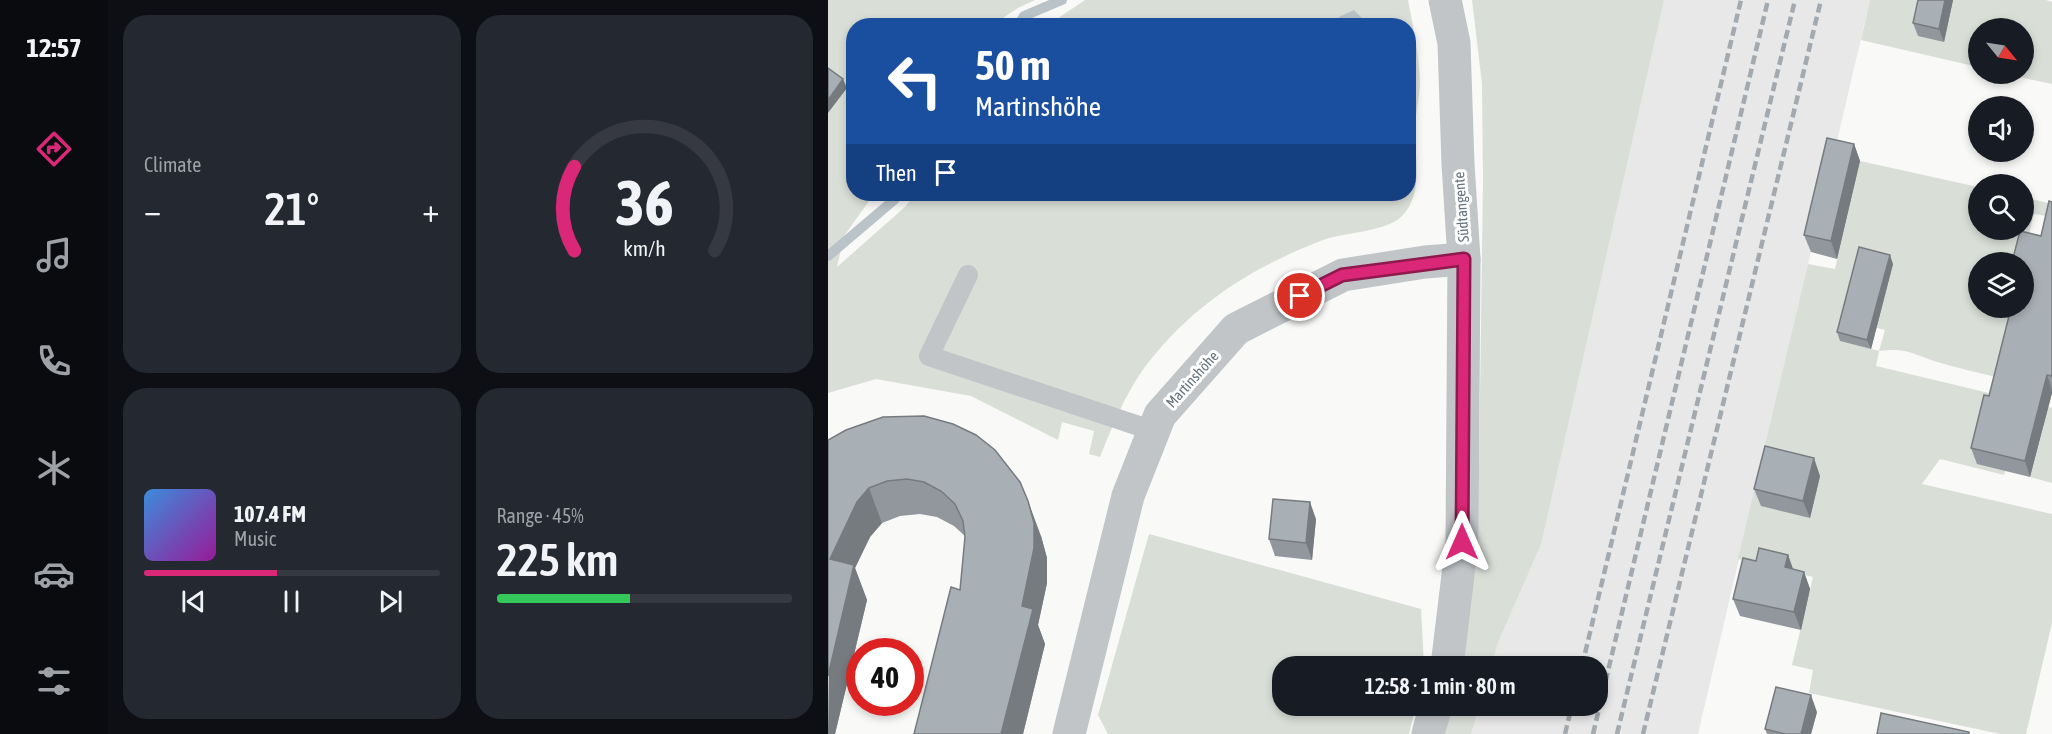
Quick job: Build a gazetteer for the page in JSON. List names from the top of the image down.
{
  "streets": {
    "street": ["Südtangente", "Martinshöhe"]
  },
  "crossings": [
    ["Südtangente", "Martinshöhe"]
  ],
  "north": "bottom right",
  "page": {
    "tabs": "12:57",
    "tile": [
      "Climate",
      ["Range · 45%", "225 km"]
    ],
    "turn": ["50 m", "Martinshöhe"],
    "then": "Then",
    "heat": ["−", "21°", "+"],
    "song": ["107.4 FM", "Music"],
    "limit": "40",
    "trip": "12:58 · 1 min · 80 m",
    "gauge": ["36", "km/h"]
  }
}
